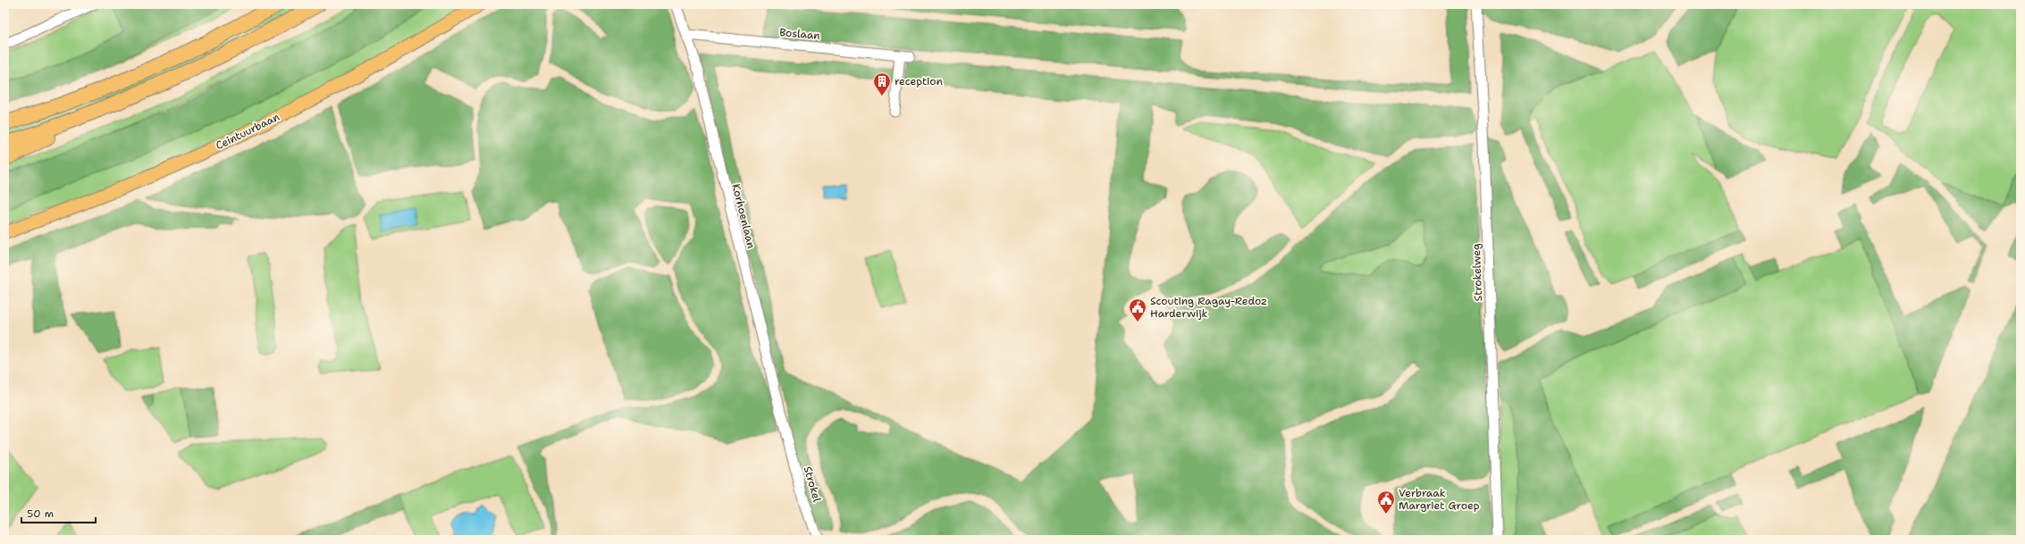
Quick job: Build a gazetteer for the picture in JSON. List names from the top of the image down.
{
  "streets": {
    "main road": ["Ceintuurbaan"],
    "street": [
      "Boslaan",
      "Korhoenlaan",
      "Strokelweg",
      "Strokel"
    ]
  },
  "crossings": [
    ["Boslaan", "Korhoenlaan"],
    ["Korhoenlaan", "Strokel"]
  ],
  "places": {
    "building": ["reception"],
    "public building": ["Scouting Ragay-Redoz Harderwijk", "Verbraak Margriet Groep"]
  },
  "scale_bar": "50 m"
}
